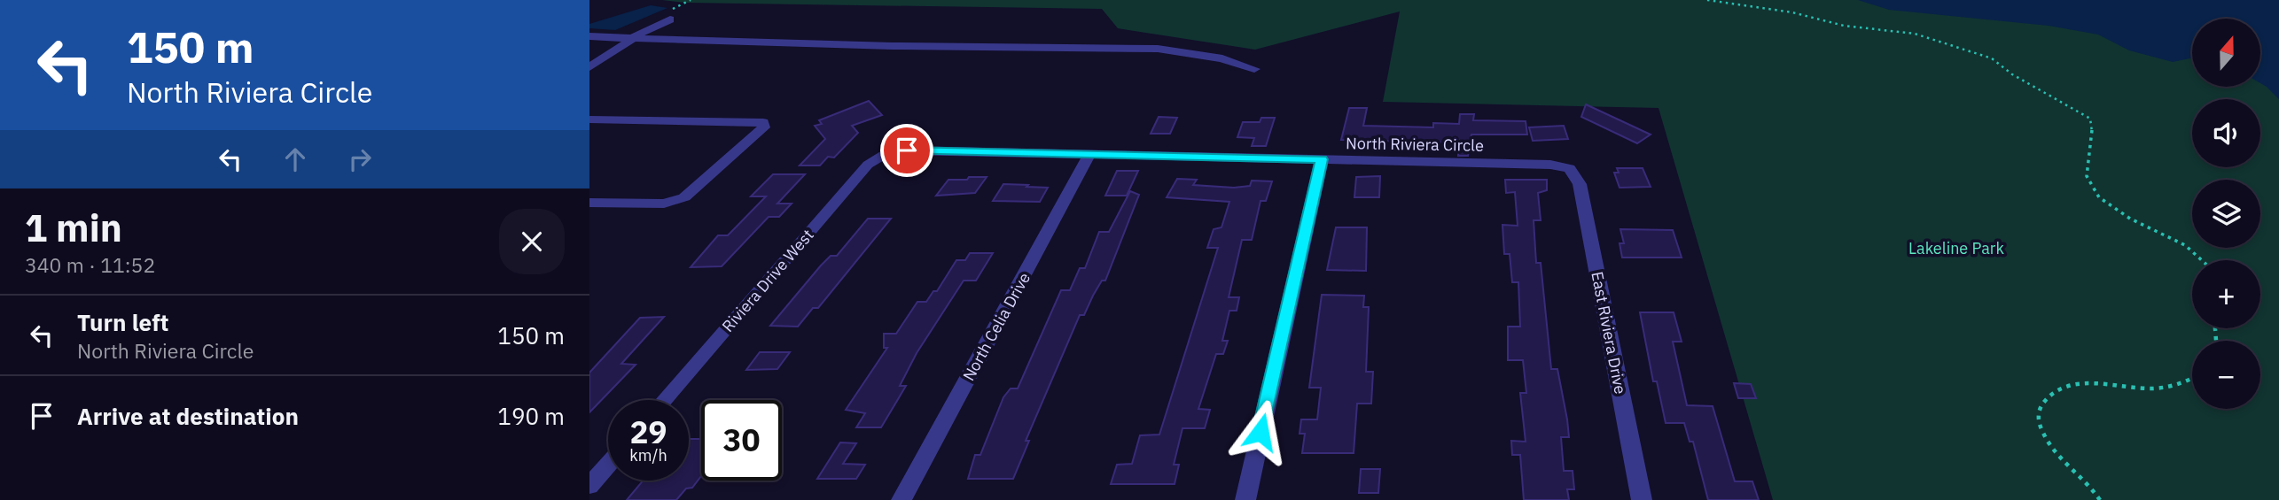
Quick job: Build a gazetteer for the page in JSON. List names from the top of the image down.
{
  "streets": {
    "street": [
      "North Riviera Circle",
      "Riviera Drive West",
      "North Celia Drive",
      "East Riviera Drive"
    ]
  },
  "crossings": [
    ["North Riviera Circle", "Riviera Drive West"],
    ["North Riviera Circle", "North Celia Drive"],
    ["North Riviera Circle", "East Riviera Drive"]
  ],
  "parks": ["Lakeline Park"],
  "north": "top",
  "page": {
    "turn": ["150 m", "North Riviera Circle"],
    "map_buttons": ["+", "−"],
    "heading": ["1 min", "340 m · 11:52"],
    "list": [
      {
        "name": "Turn left",
        "note": "North Riviera Circle",
        "value": "150 m"
      },
      {
        "name": "Arrive at destination",
        "value": "190 m"
      }
    ],
    "speed": "29 km/h",
    "limit": "30"
  }
}
